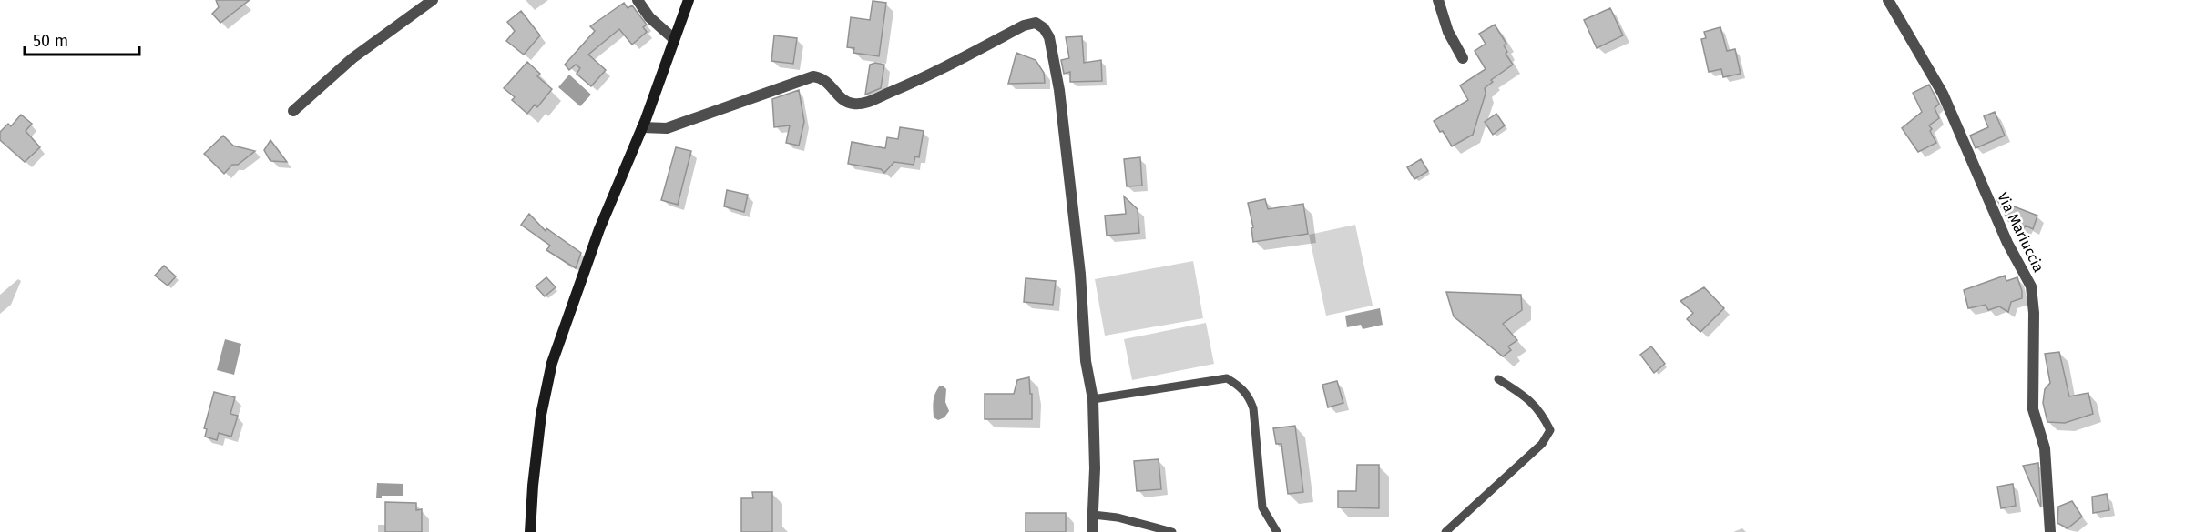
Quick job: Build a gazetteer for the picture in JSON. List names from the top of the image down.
{
  "streets": {
    "street": ["Via Mariuccia"]
  },
  "scale_bar": "50 m"
}
